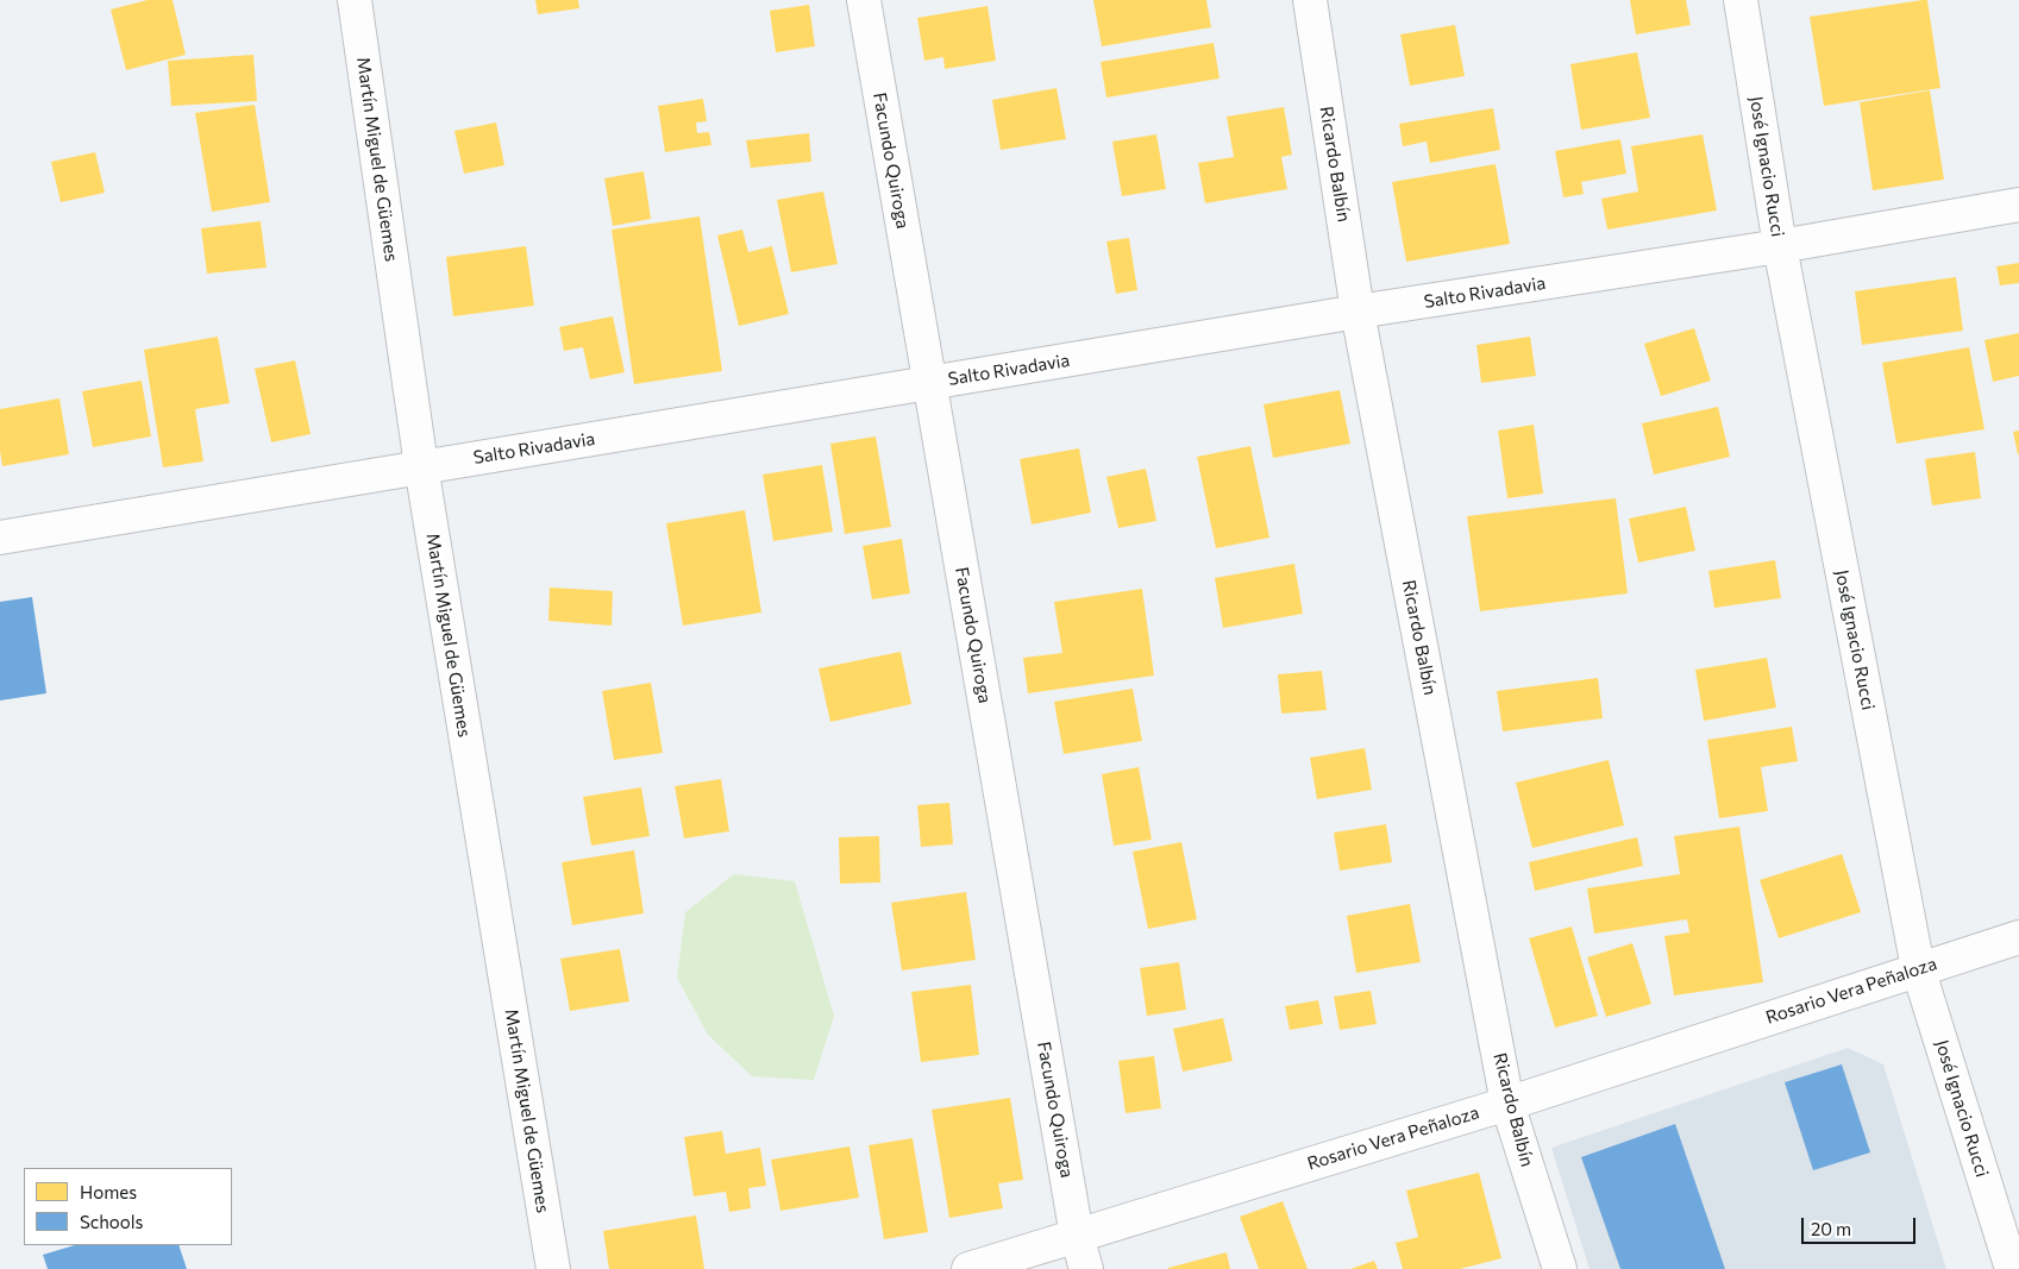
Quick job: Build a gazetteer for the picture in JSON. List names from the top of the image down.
{
  "streets": {
    "street": [
      "Martín Miguel de Güemes",
      "Facundo Quiroga",
      "Ricardo Balbín",
      "José Ignacio Rucci",
      "Salto Rivadavia",
      "Rosario Vera Peñaloza"
    ]
  },
  "crossings": [
    ["Martín Miguel de Güemes", "Salto Rivadavia"],
    ["Facundo Quiroga", "Salto Rivadavia"],
    ["Facundo Quiroga", "Rosario Vera Peñaloza"],
    ["Ricardo Balbín", "Salto Rivadavia"],
    ["Ricardo Balbín", "Rosario Vera Peñaloza"],
    ["José Ignacio Rucci", "Salto Rivadavia"],
    ["José Ignacio Rucci", "Rosario Vera Peñaloza"]
  ],
  "legend": ["Homes", "Schools"],
  "scale_bar": "20 m"
}
